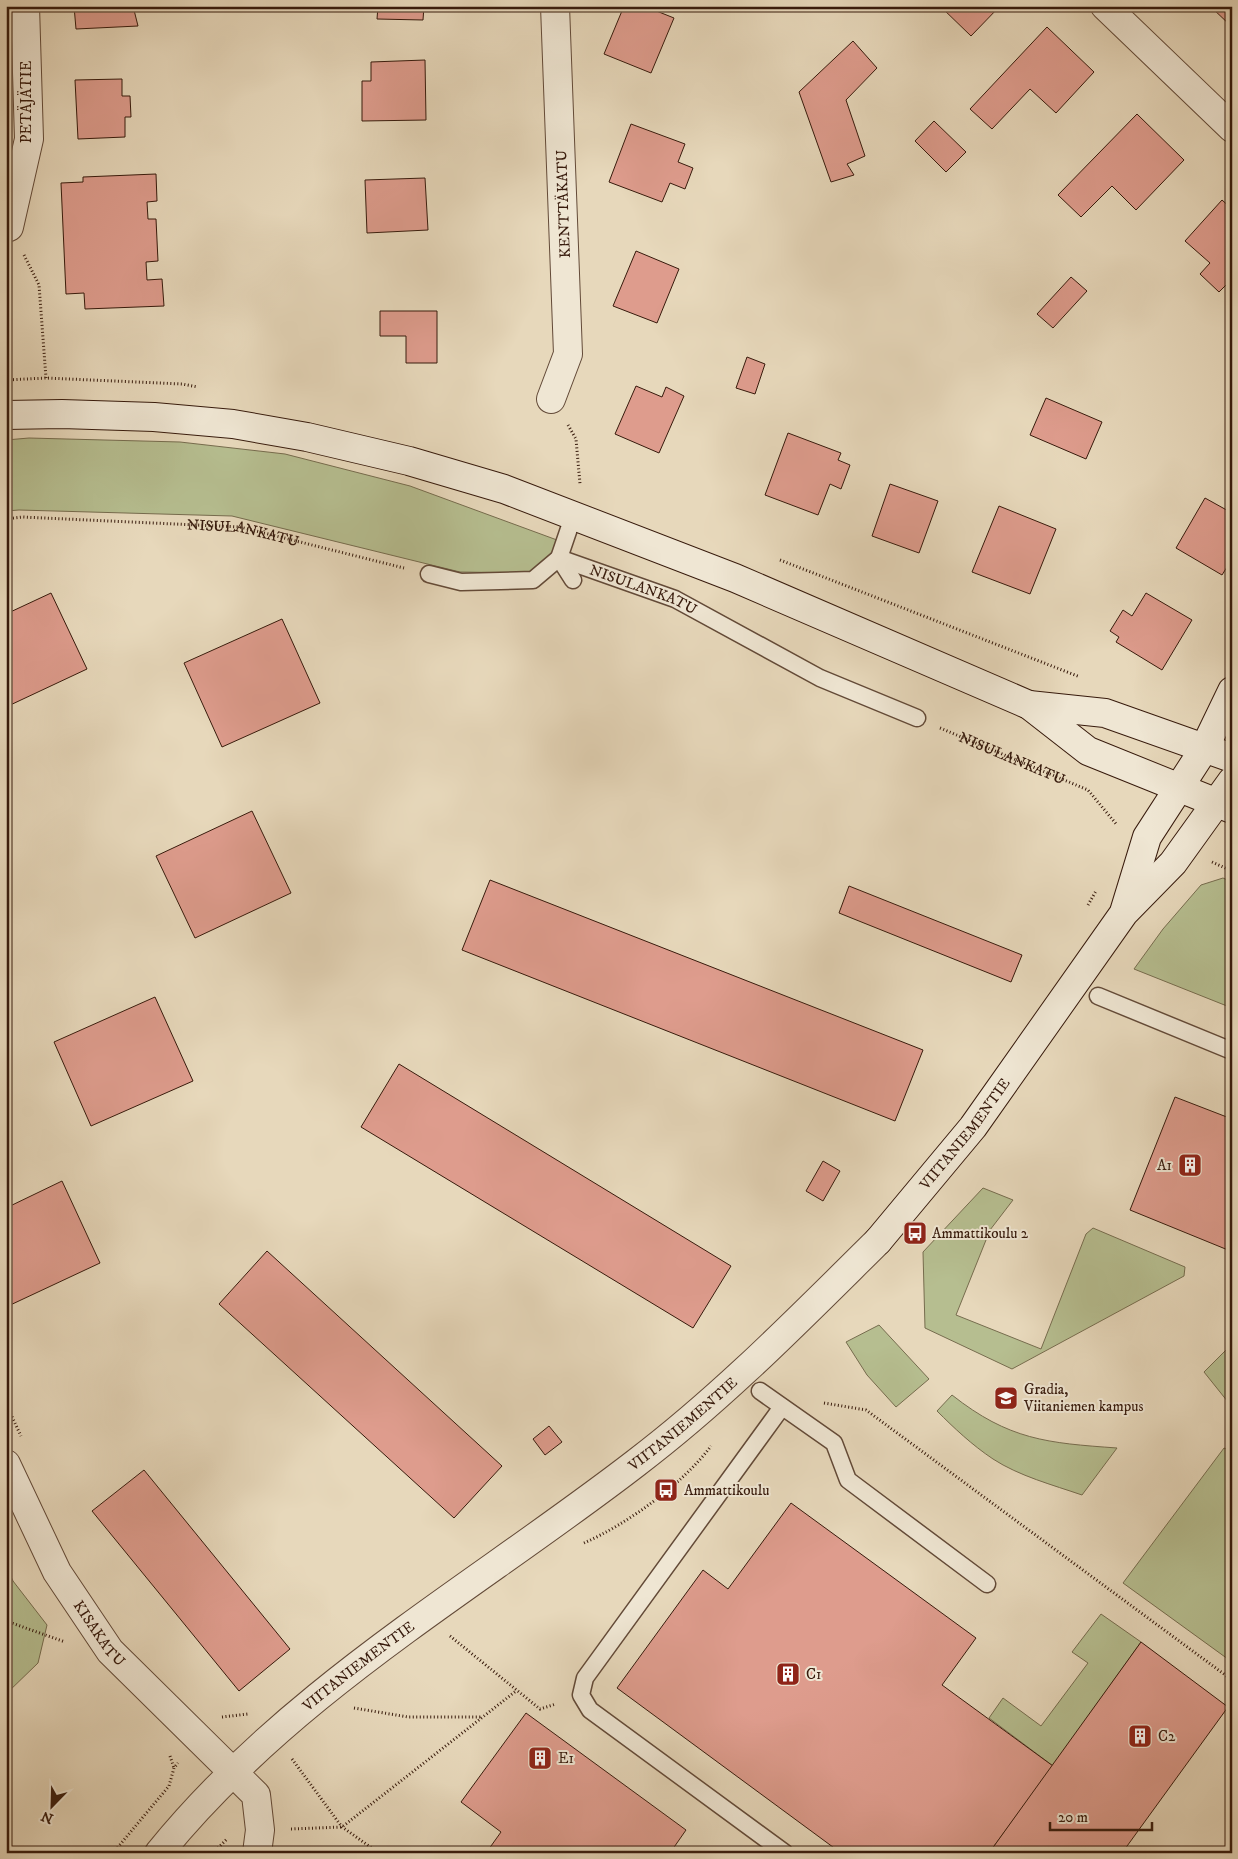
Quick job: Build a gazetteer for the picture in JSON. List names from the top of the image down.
{
  "streets": {
    "street": [
      "PETÄJÄTIE",
      "KENTTÄKATU",
      "VIITANIEMENTIE",
      "KISAKATU"
    ],
    "lane": ["NISULANKATU"]
  },
  "crossings": [
    ["NISULANKATU", "VIITANIEMENTIE"],
    ["VIITANIEMENTIE", "KISAKATU"]
  ],
  "places": {
    "building": [
      "A1",
      "C1",
      "C2",
      "E1"
    ],
    "bus stop": ["Ammattikoulu 2", "Ammattikoulu"],
    "school or university": ["Gradia, Viitaniemen kampus"]
  },
  "scale_bar": "20 m",
  "north": "bottom left"
}
